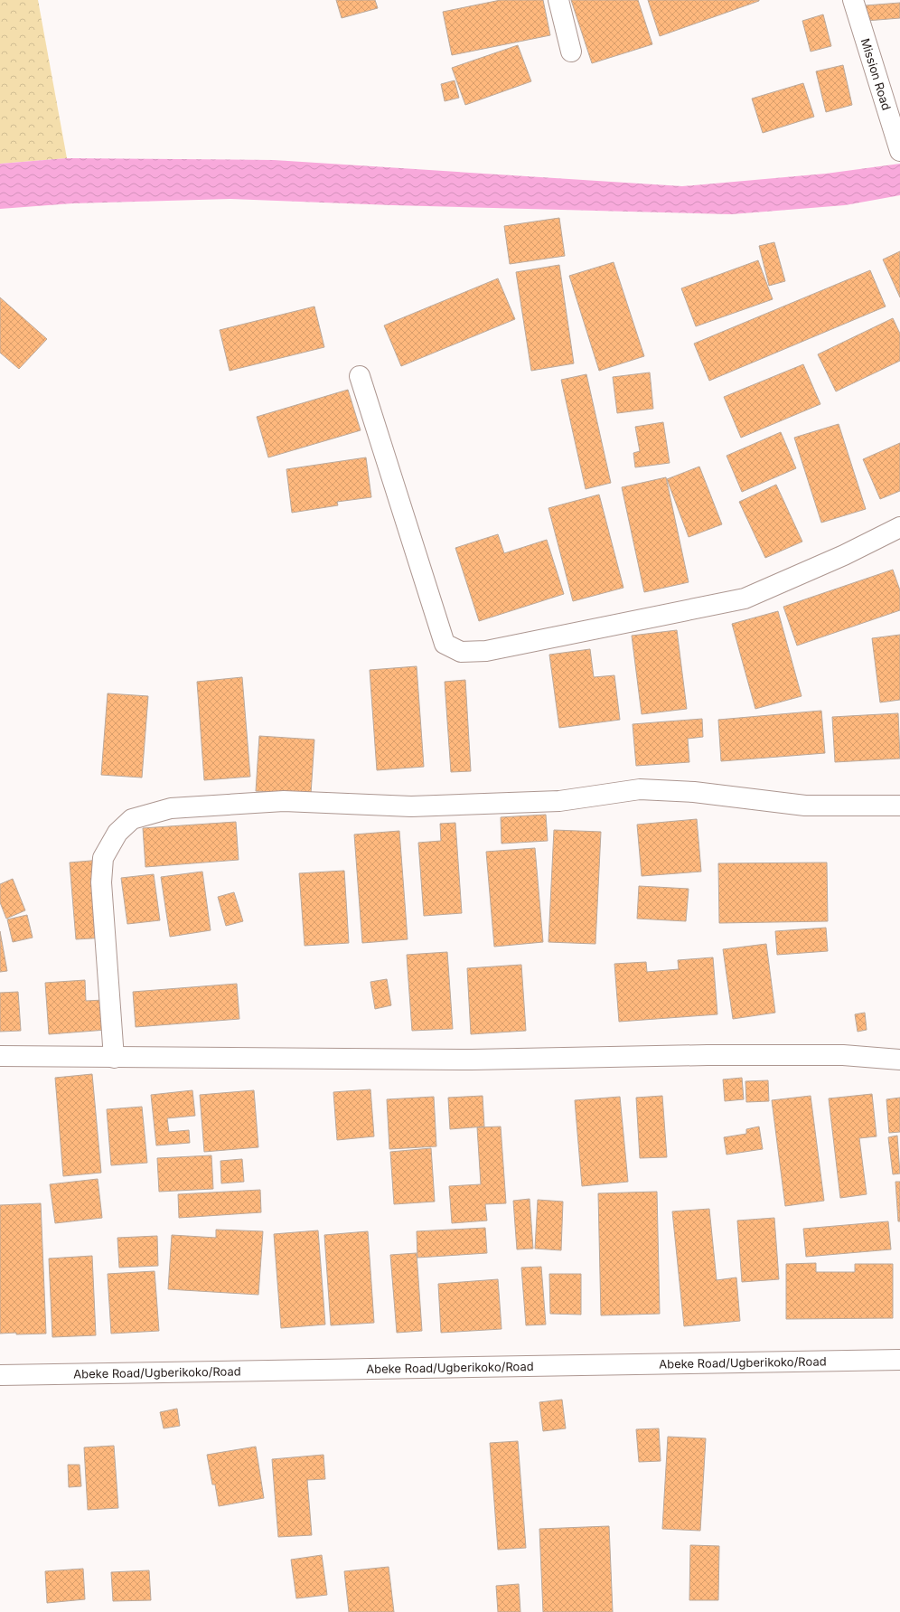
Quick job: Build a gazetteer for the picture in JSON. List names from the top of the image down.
{
  "streets": {
    "street": ["Mission Road", "Abeke Road/Ugberikoko/Road"]
  }
}
